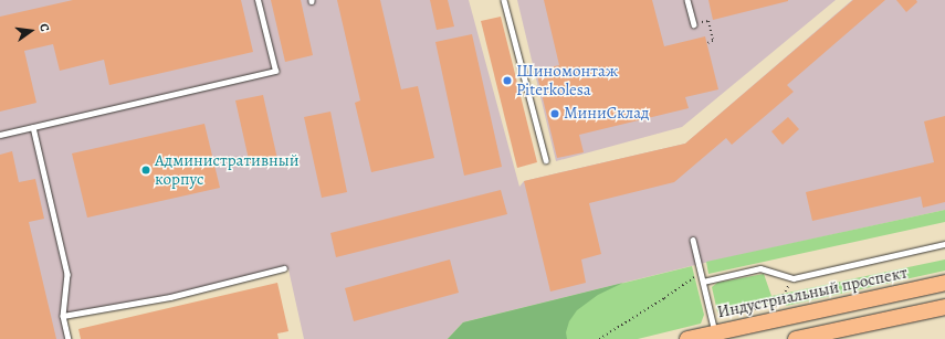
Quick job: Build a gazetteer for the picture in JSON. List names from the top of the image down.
{
  "streets": {
    "main road": ["Индустриальный проспект"]
  },
  "places": ["Шиномонтаж Piterkolesa", "МиниСклад", "Административный корпус"],
  "north": "right"
}
